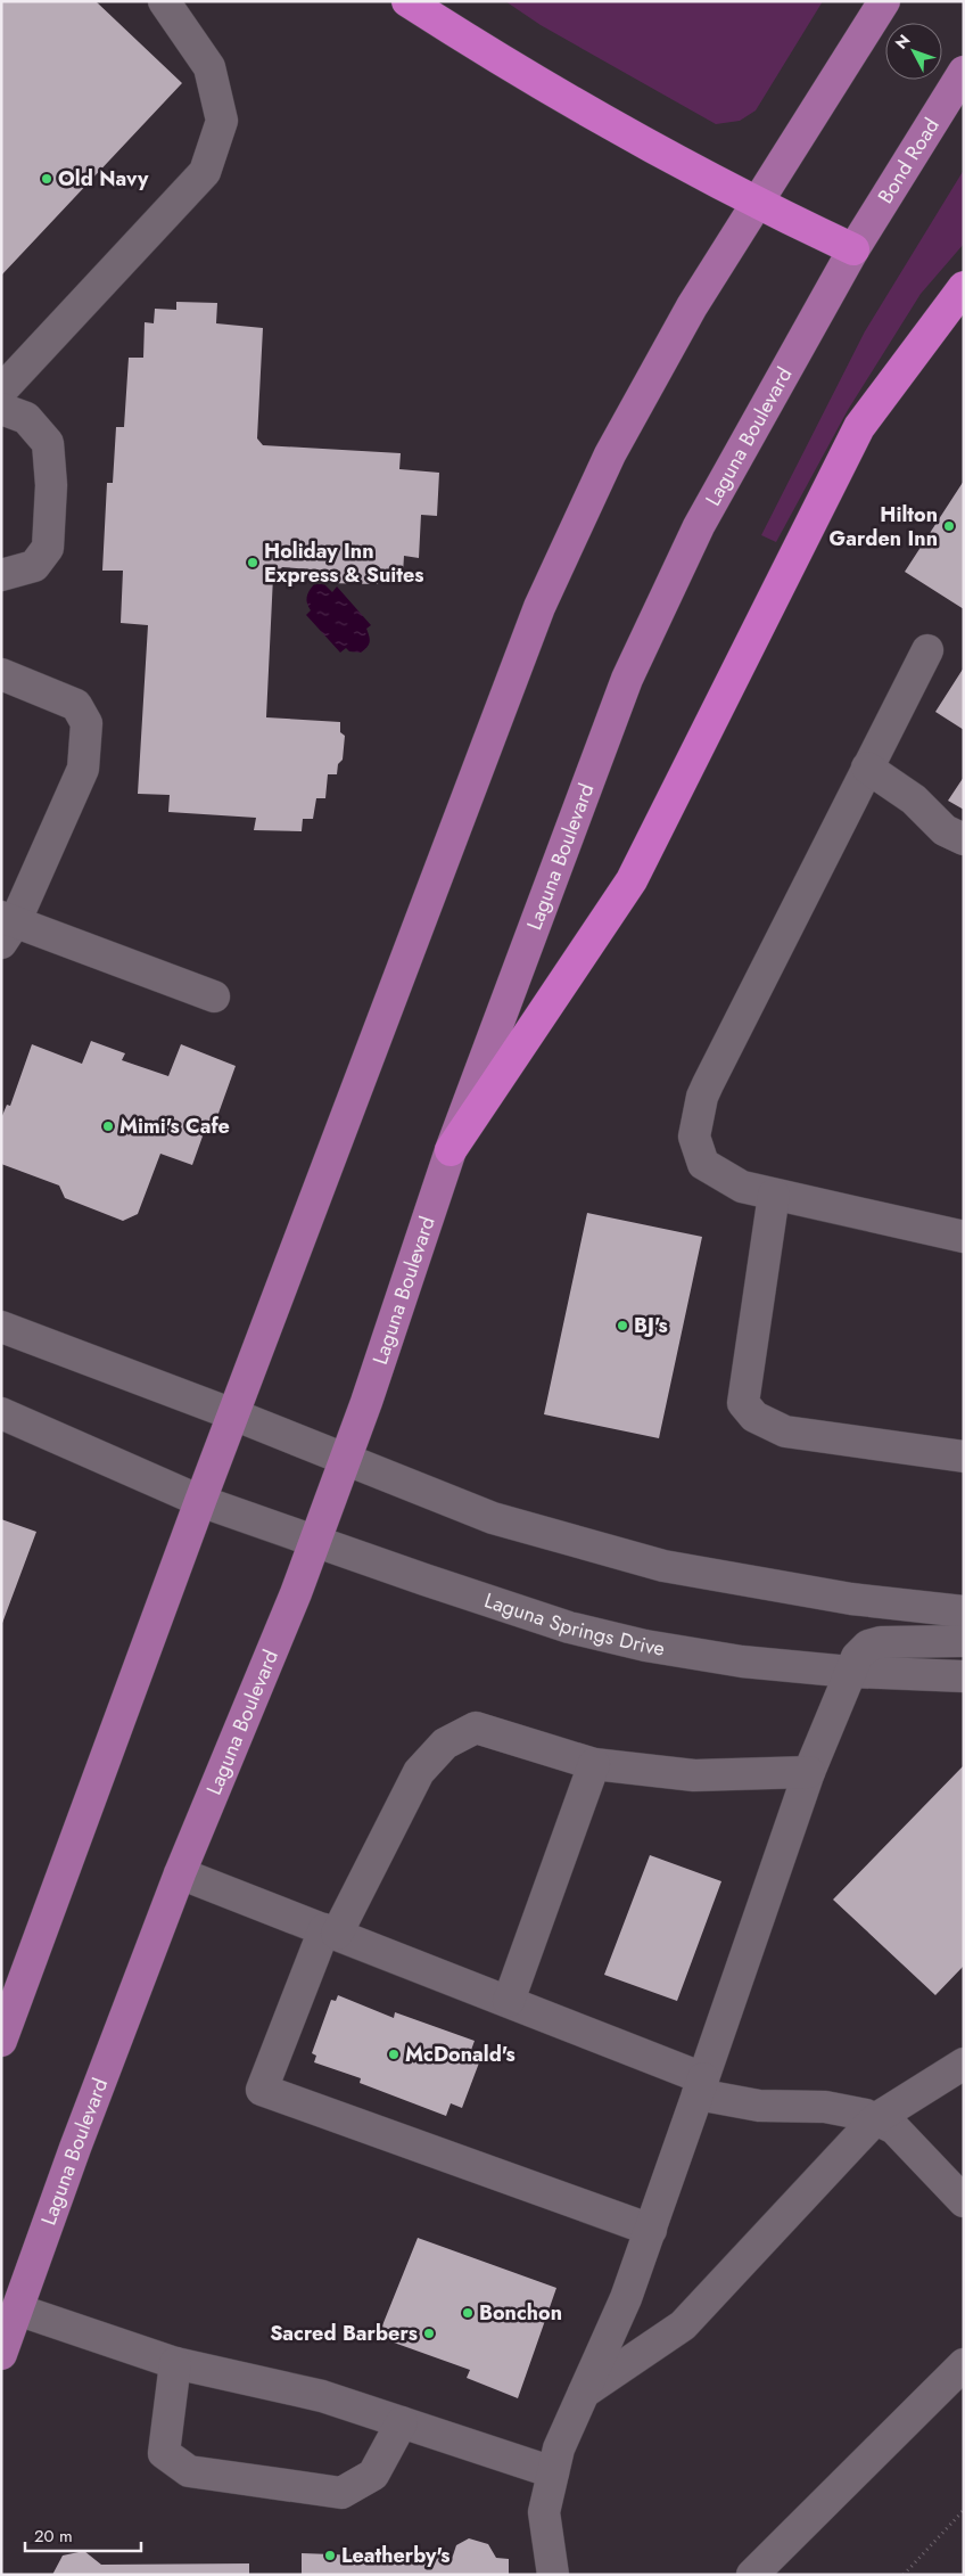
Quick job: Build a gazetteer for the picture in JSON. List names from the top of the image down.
{
  "streets": {
    "main road": ["Bond Road", "Laguna Boulevard"],
    "street": ["Laguna Springs Drive"]
  },
  "crossings": [
    ["Bond Road", "Laguna Boulevard"],
    ["Laguna Boulevard", "Laguna Springs Drive"]
  ],
  "places": [
    "Old Navy",
    "Hilton Garden Inn",
    "Holiday Inn Express & Suites",
    "Mimi's Cafe",
    "BJ's",
    "McDonald's",
    "Bonchon",
    "Sacred Barbers",
    "Leatherby's"
  ],
  "scale_bar": "20 m",
  "north": "top left"
}
